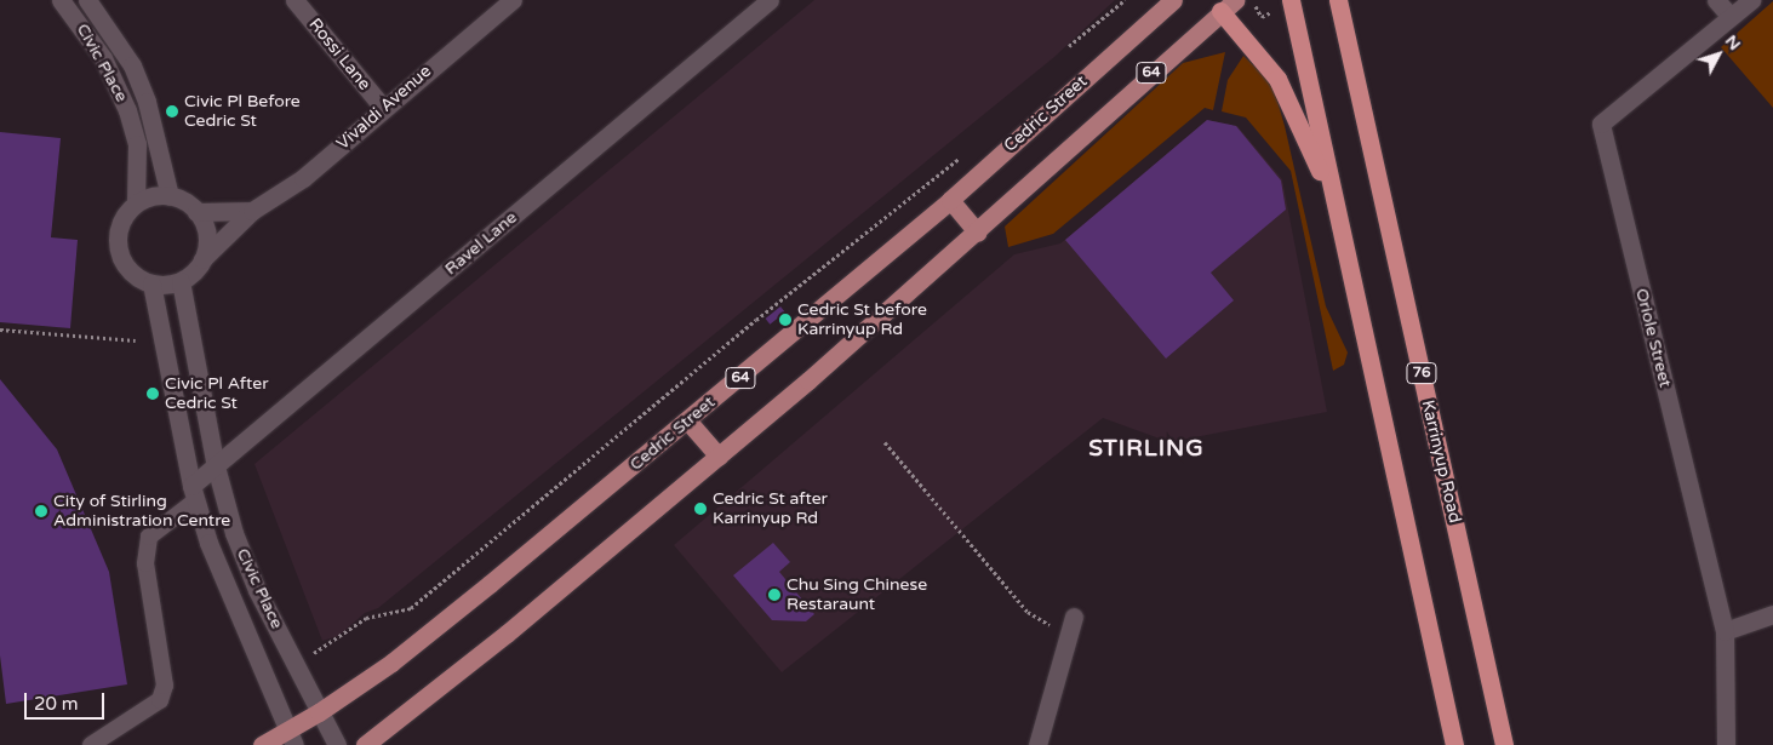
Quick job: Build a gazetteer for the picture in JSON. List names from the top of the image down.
{
  "streets": {
    "highway": ["76", "Karrinyup Road"],
    "main road": ["64", "Cedric Street"],
    "street": [
      "Rossi Lane",
      "Civic Place",
      "Vivaldi Avenue",
      "Ravel Lane",
      "Oriole Street"
    ]
  },
  "crossings": [
    ["Rossi Lane", "Vivaldi Avenue"],
    ["Civic Place", "Vivaldi Avenue"],
    ["Civic Place", "Cedric Street"],
    ["Civic Place", "Ravel Lane"]
  ],
  "districts": ["STIRLING"],
  "places": [
    "Civic Pl Before Cedric St",
    "Cedric St before Karrinyup Rd",
    "Civic Pl After Cedric St",
    "Cedric St after Karrinyup Rd",
    "City of Stirling Administration Centre",
    "Chu Sing Chinese Restaraunt"
  ],
  "scale_bar": "20 m",
  "north": "top right"
}
